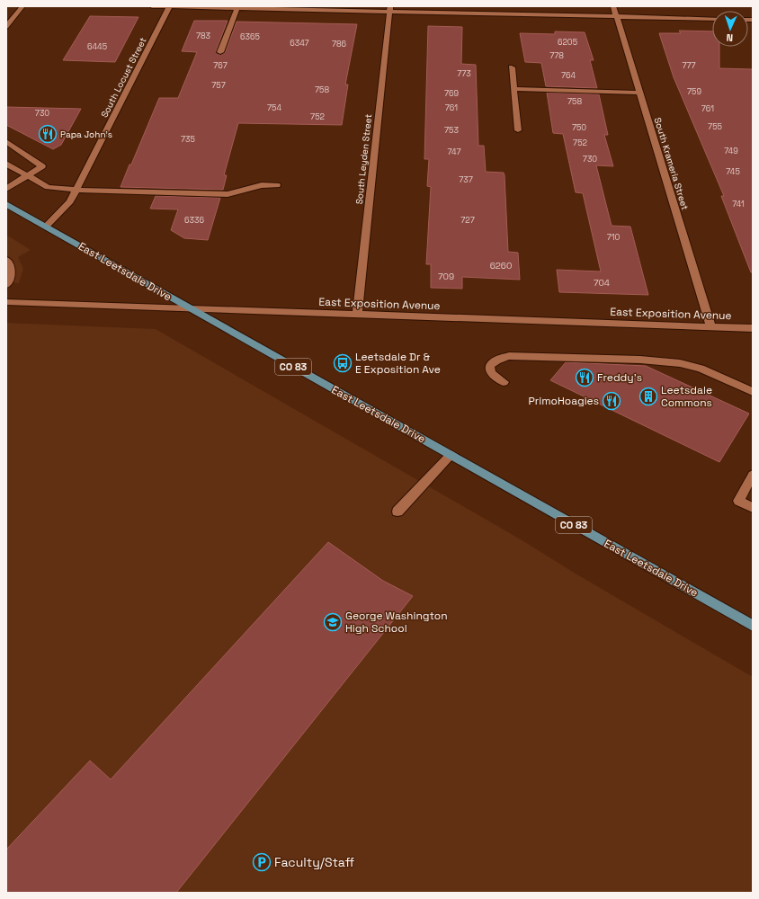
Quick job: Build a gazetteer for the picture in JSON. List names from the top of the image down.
{
  "streets": {
    "main road": ["East Leetsdale Drive", "CO 83"],
    "street": [
      "South Locust Street",
      "South Leyden Street",
      "South Krameria Street",
      "East Exposition Avenue"
    ]
  },
  "crossings": [
    ["South Locust Street", "East Leetsdale Drive"],
    ["South Leyden Street", "East Exposition Avenue"],
    ["South Krameria Street", "East Exposition Avenue"],
    ["East Leetsdale Drive", "East Exposition Avenue"]
  ],
  "places": {
    "restaurant": ["Papa John's", "Freddy's", "PrimoHoagies"],
    "bus stop": ["Leetsdale Dr & E Exposition Ave"],
    "building": ["Leetsdale Commons"],
    "school or university": ["George Washington High School"],
    "parking": ["Faculty/Staff"]
  },
  "house_numbers": [
    "783",
    "6365",
    "6205",
    "6347",
    "786",
    "6445",
    "778",
    "767",
    "777",
    "773",
    "764",
    "757",
    "758",
    "759",
    "769",
    "758",
    "754",
    "761",
    "761",
    "730",
    "752",
    "755",
    "750",
    "753",
    "735",
    "752",
    "749",
    "747",
    "730",
    "745",
    "737",
    "741",
    "6336",
    "727",
    "710",
    "6260",
    "709",
    "704"
  ],
  "north": "bottom"
}
